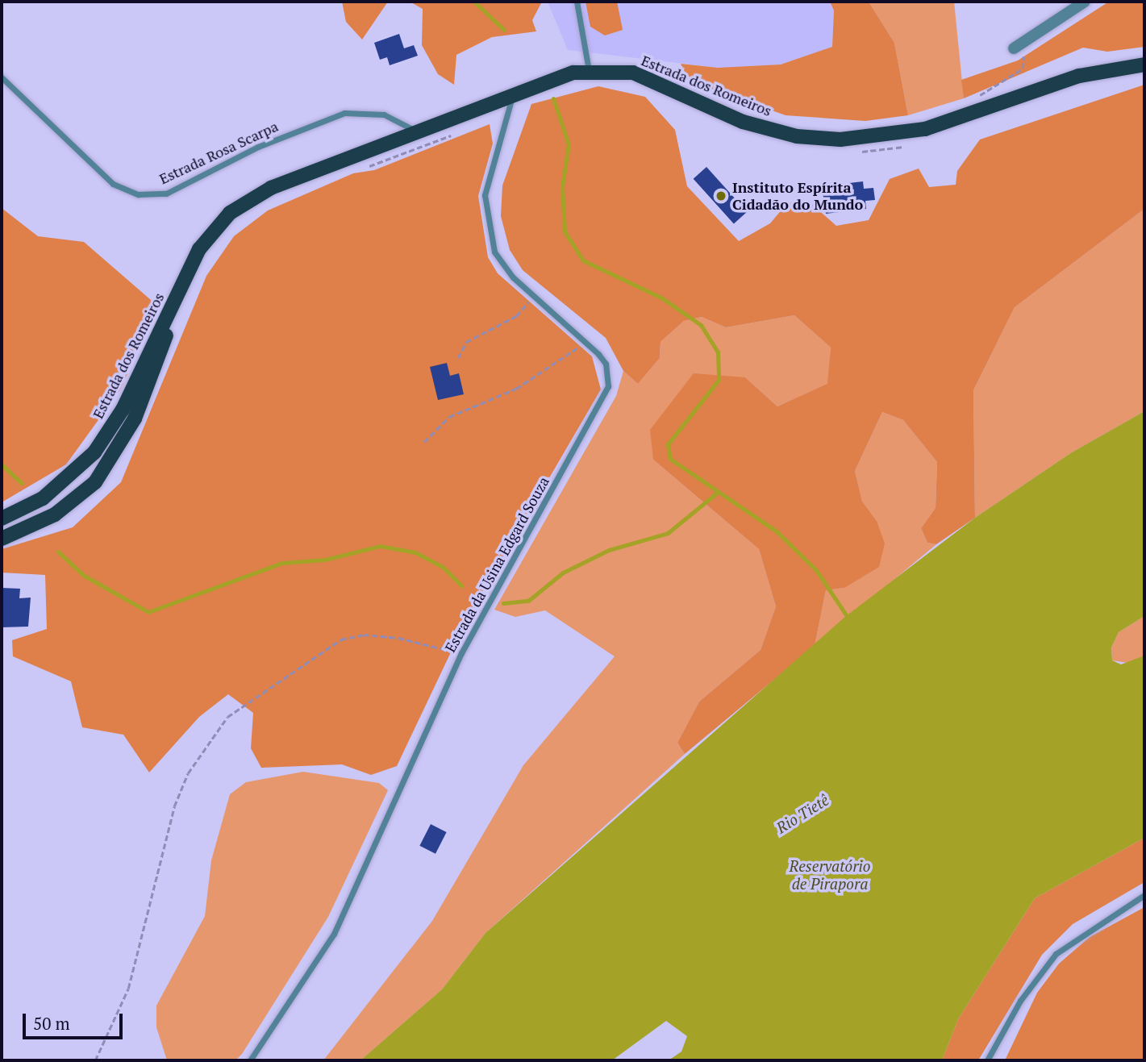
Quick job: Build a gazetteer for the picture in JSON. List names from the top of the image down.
{
  "streets": {
    "main road": ["Estrada dos Romeiros"],
    "lane": ["Estrada Rosa Scarpa", "Estrada da Usina Edgard Souza"]
  },
  "crossings": [
    ["Estrada dos Romeiros", "Estrada Rosa Scarpa"],
    ["Estrada dos Romeiros", "Estrada da Usina Edgard Souza"]
  ],
  "water": ["Rio Tietê", "Reservatório de Pirapora"],
  "places": ["Instituto Espírita Cidadão do Mundo"],
  "scale_bar": "50 m"
}
